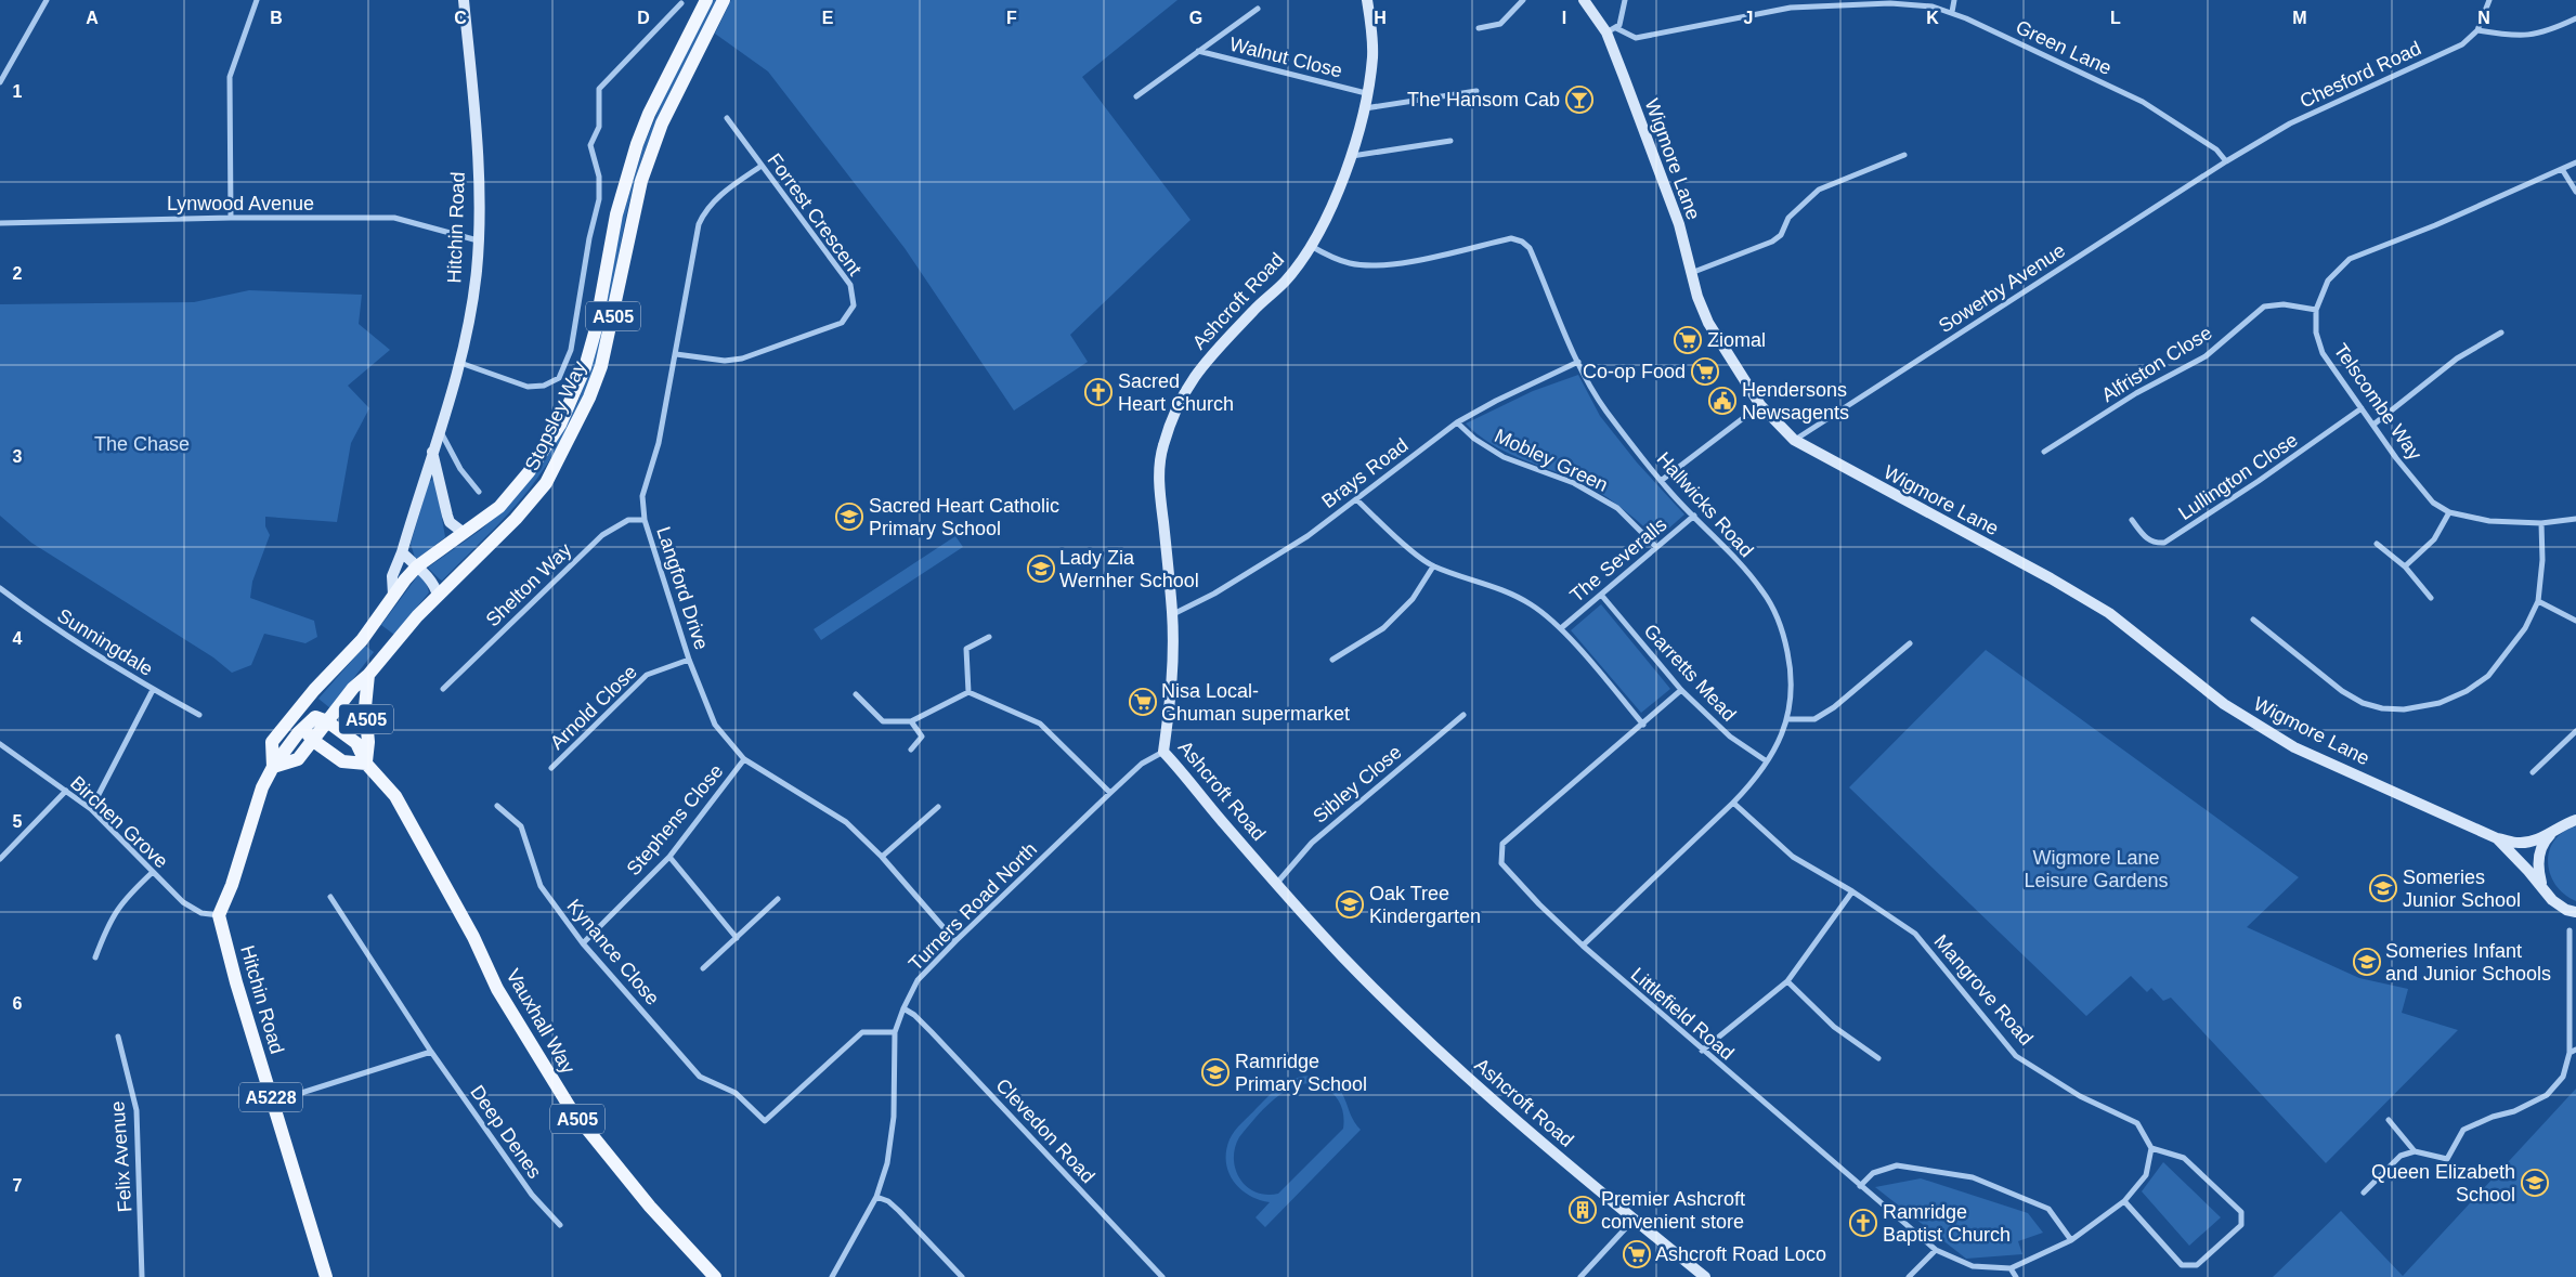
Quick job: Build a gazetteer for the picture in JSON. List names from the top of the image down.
{
  "streets": {
    "main road": [
      "Hitchin Road",
      "A505",
      "Stopsley Way",
      "Vauxhall Way",
      "A5228"
    ],
    "street": [
      "Green Lane",
      "Walnut Close",
      "Chesford Road",
      "Wigmore Lane",
      "Lynwood Avenue",
      "Forrest Crescent",
      "Sowerby Avenue",
      "Ashcroft Road",
      "Alfriston Close",
      "Telscombe Way",
      "Mobley Green",
      "Brays Road",
      "Lullington Close",
      "Hallwicks Road",
      "The Severalls",
      "Shelton Way",
      "Langford Drive",
      "Sunningdale",
      "Garretts Mead",
      "Arnold Close",
      "Sibley Close",
      "Stephens Close",
      "Birchen Grove",
      "Turners Road North",
      "Kynance Close",
      "Mangrove Road",
      "Littlefield Road",
      "Clevedon Road",
      "Deep Denes",
      "Felix Avenue"
    ]
  },
  "crossings": [
    ["Green Lane", "Chesford Road"],
    ["Green Lane", "Wigmore Lane"],
    ["Green Lane", "Sowerby Avenue"],
    ["Walnut Close", "Ashcroft Road"],
    ["Chesford Road", "Sowerby Avenue"],
    ["Wigmore Lane", "Sowerby Avenue"],
    ["Lynwood Avenue", "Hitchin Road"],
    ["Forrest Crescent", "Langford Drive"],
    ["Hitchin Road", "Stopsley Way"],
    ["Hitchin Road", "Birchen Grove"],
    ["Ashcroft Road", "Brays Road"],
    ["Ashcroft Road", "Hallwicks Road"],
    ["Ashcroft Road", "Sibley Close"],
    ["Ashcroft Road", "Turners Road North"],
    ["A505", "Stopsley Way"],
    ["A505", "Vauxhall Way"],
    ["Alfriston Close", "Telscombe Way"],
    ["Telscombe Way", "Lullington Close"],
    ["Stopsley Way", "Vauxhall Way"],
    ["Mobley Green", "Brays Road"],
    ["Mobley Green", "The Severalls"],
    ["Brays Road", "Hallwicks Road"],
    ["Hallwicks Road", "The Severalls"],
    ["Hallwicks Road", "Garretts Mead"],
    ["Hallwicks Road", "Mangrove Road"],
    ["Hallwicks Road", "Littlefield Road"],
    ["The Severalls", "Garretts Mead"],
    ["Shelton Way", "Langford Drive"],
    ["Langford Drive", "Arnold Close"],
    ["Langford Drive", "Stephens Close"],
    ["Langford Drive", "Turners Road North"],
    ["Garretts Mead", "Littlefield Road"],
    ["Stephens Close", "Kynance Close"],
    ["Turners Road North", "Kynance Close"],
    ["Turners Road North", "Clevedon Road"]
  ],
  "parks": ["The Chase", "Wigmore Lane Leisure Gardens"],
  "places": {
    "bar": ["The Hansom Cab"],
    "supermarket": [
      "Ziomal",
      "Co-op Food",
      "Nisa Local- Ghuman supermarket",
      "Ashcroft Road Loco"
    ],
    "church": ["Sacred Heart Church", "Ramridge Baptist Church"],
    "public building": ["Hendersons Newsagents"],
    "school or university": [
      "Sacred Heart Catholic Primary School",
      "Lady Zia Wernher School",
      "Someries Junior School",
      "Oak Tree Kindergarten",
      "Someries Infant and Junior Schools",
      "Ramridge Primary School",
      "Queen Elizabeth School"
    ],
    "building": ["Premier Ashcroft convenient store"]
  },
  "grid": {
    "columns": [
      "A",
      "B",
      "C",
      "D",
      "E",
      "F",
      "G",
      "H",
      "I",
      "J",
      "K",
      "L",
      "M",
      "N"
    ],
    "rows": [
      "1",
      "2",
      "3",
      "4",
      "5",
      "6",
      "7"
    ]
  }
}
